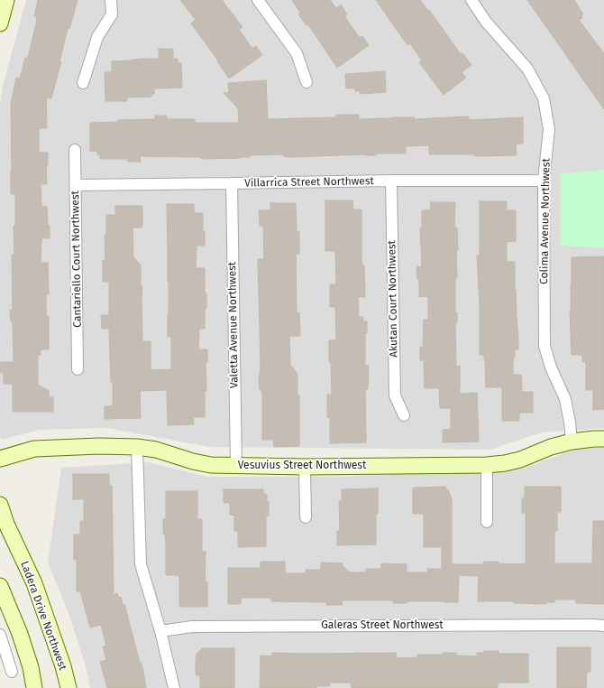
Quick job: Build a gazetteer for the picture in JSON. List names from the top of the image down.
{
  "streets": {
    "street": [
      "Villarrica Street Northwest",
      "Colima Avenue Northwest",
      "Cantariello Court Northwest",
      "Akutan Court Northwest",
      "Valetta Avenue Northwest",
      "Vesuvius Street Northwest",
      "Ladera Drive Northwest",
      "Galeras Street Northwest"
    ]
  },
  "crossings": [
    ["Villarrica Street Northwest", "Colima Avenue Northwest"],
    ["Villarrica Street Northwest", "Cantariello Court Northwest"],
    ["Villarrica Street Northwest", "Akutan Court Northwest"],
    ["Villarrica Street Northwest", "Valetta Avenue Northwest"],
    ["Colima Avenue Northwest", "Vesuvius Street Northwest"],
    ["Valetta Avenue Northwest", "Vesuvius Street Northwest"]
  ]
}
